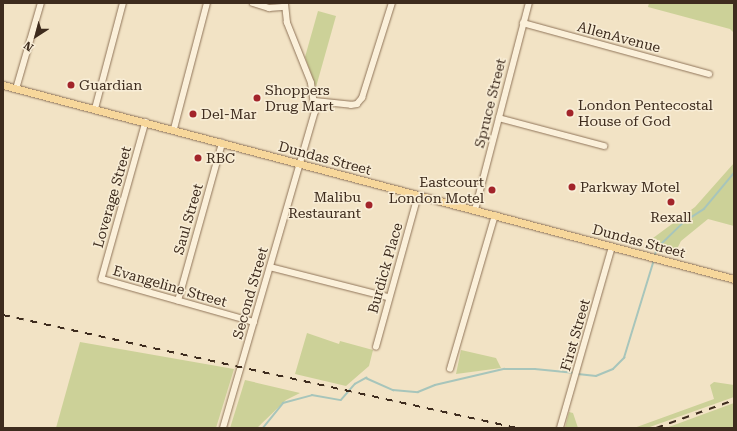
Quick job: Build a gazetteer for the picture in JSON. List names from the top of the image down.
{
  "streets": {
    "main road": ["Dundas Street"],
    "street": [
      "AllenAvenue",
      "Spruce Street",
      "Loverage Street",
      "Saul Street",
      "Burdick Place",
      "Evangeline Street",
      "Second Street",
      "First Street"
    ]
  },
  "crossings": [
    ["AllenAvenue", "Spruce Street"],
    ["Spruce Street", "Dundas Street"],
    ["Dundas Street", "Loverage Street"],
    ["Dundas Street", "Saul Street"],
    ["Dundas Street", "Burdick Place"],
    ["Dundas Street", "Second Street"],
    ["Dundas Street", "First Street"],
    ["Loverage Street", "Evangeline Street"],
    ["Saul Street", "Evangeline Street"],
    ["Evangeline Street", "Second Street"]
  ],
  "places": [
    "Guardian",
    "Shoppers Drug Mart",
    "London Pentecostal House of God",
    "Del-Mar",
    "RBC",
    "Parkway Motel",
    "Eastcourt London Motel",
    "Rexall",
    "Malibu Restaurant"
  ],
  "north": "bottom left"
}
